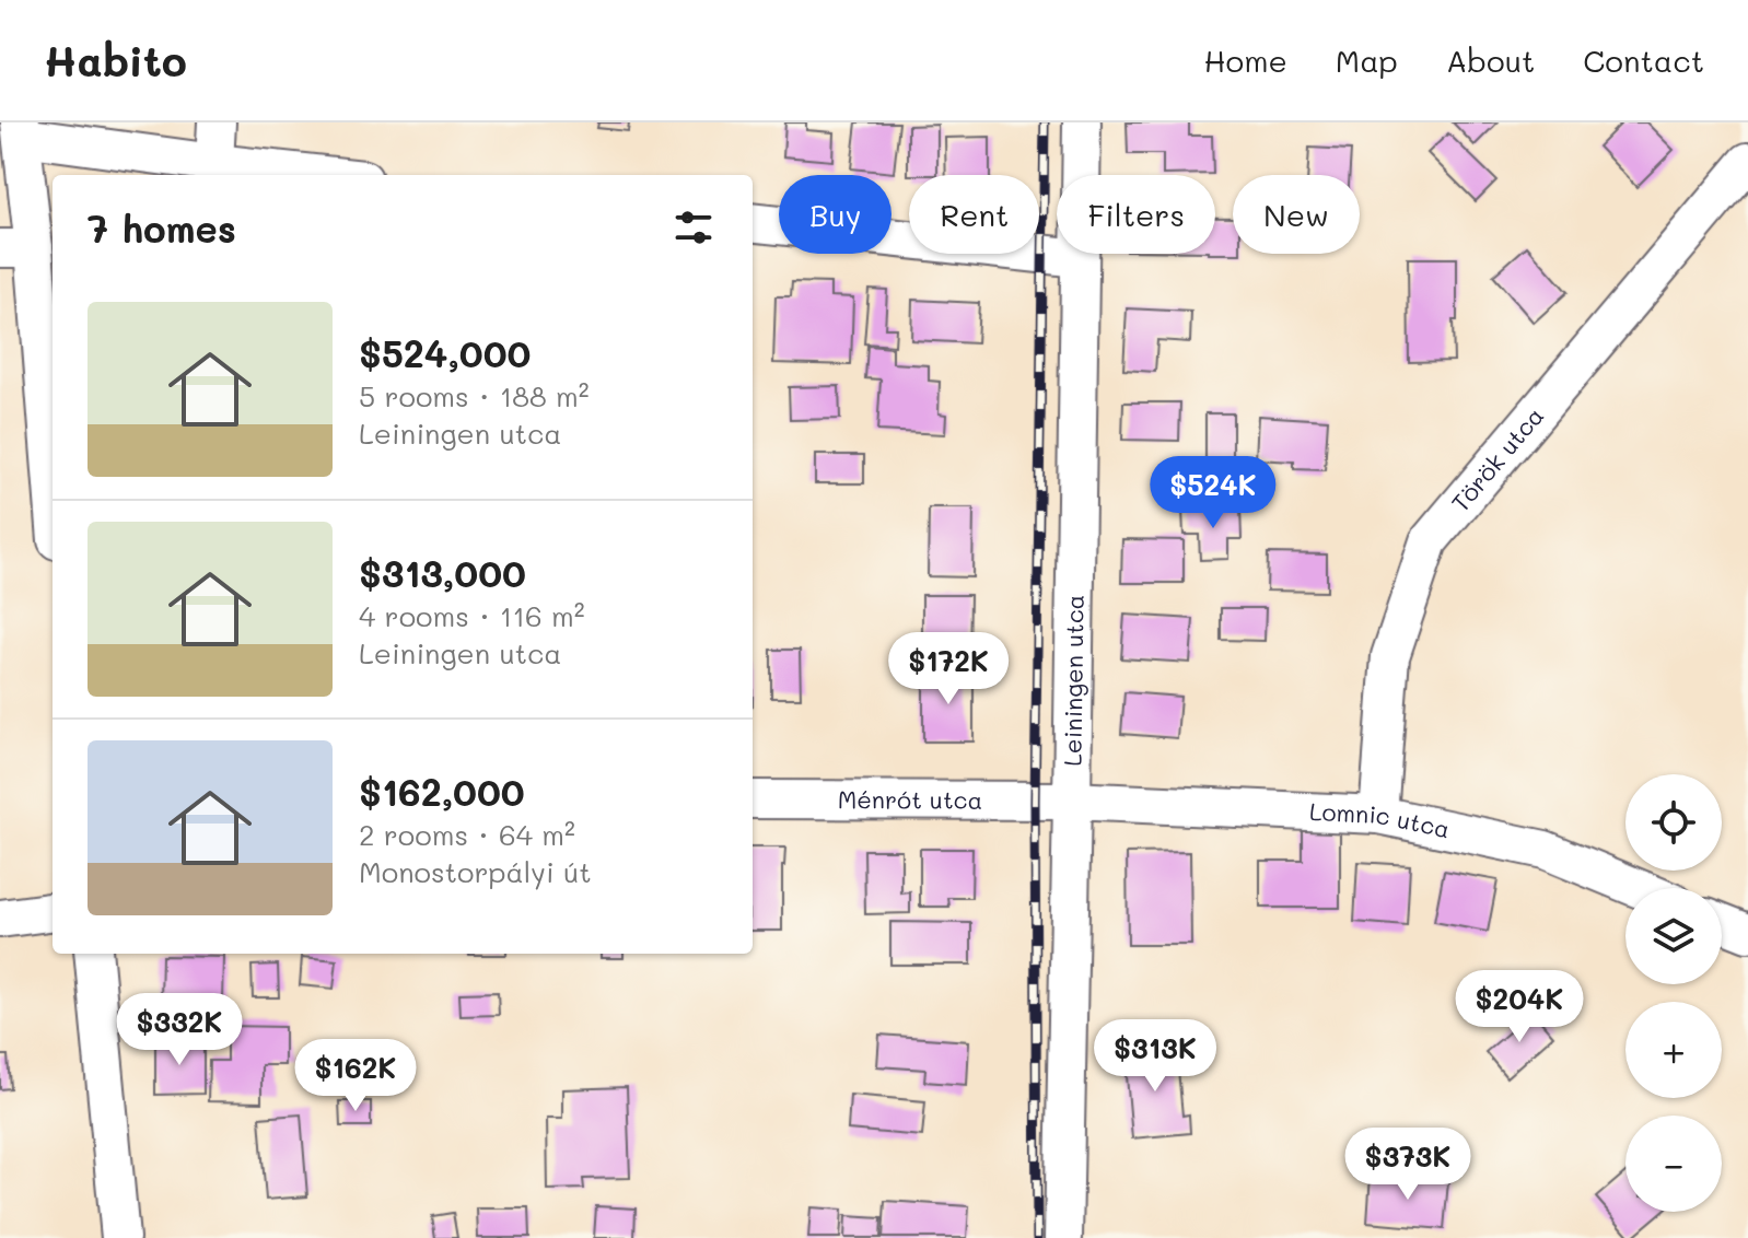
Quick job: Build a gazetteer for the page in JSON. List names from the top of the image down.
{
  "streets": {
    "street": [
      "Török utca",
      "Leiningen utca",
      "Ménrót utca",
      "Lomnic utca"
    ]
  },
  "crossings": [
    ["Török utca", "Lomnic utca"],
    ["Leiningen utca", "Ménrót utca"],
    ["Leiningen utca", "Lomnic utca"],
    ["Ménrót utca", "Lomnic utca"]
  ],
  "page": {
    "header": "Habito",
    "nav": [
      "Home",
      "Map",
      "About",
      "Contact"
    ],
    "chip": [
      "Buy",
      "Rent",
      "Filters",
      "New"
    ],
    "heading": "7 homes",
    "list": [
      {
        "name": "$524,000",
        "note": "5 rooms · 188 m² · Leiningen utca"
      },
      {
        "name": "$313,000",
        "note": "4 rooms · 116 m² · Leiningen utca"
      },
      {
        "name": "$162,000",
        "note": "2 rooms · 64 m² · Monostorpályi út"
      }
    ],
    "price": [
      "$524K",
      "$172K",
      "$204K",
      "$332K",
      "$313K",
      "$162K",
      "$373K"
    ],
    "map_buttons": ["+", "−"]
  }
}
